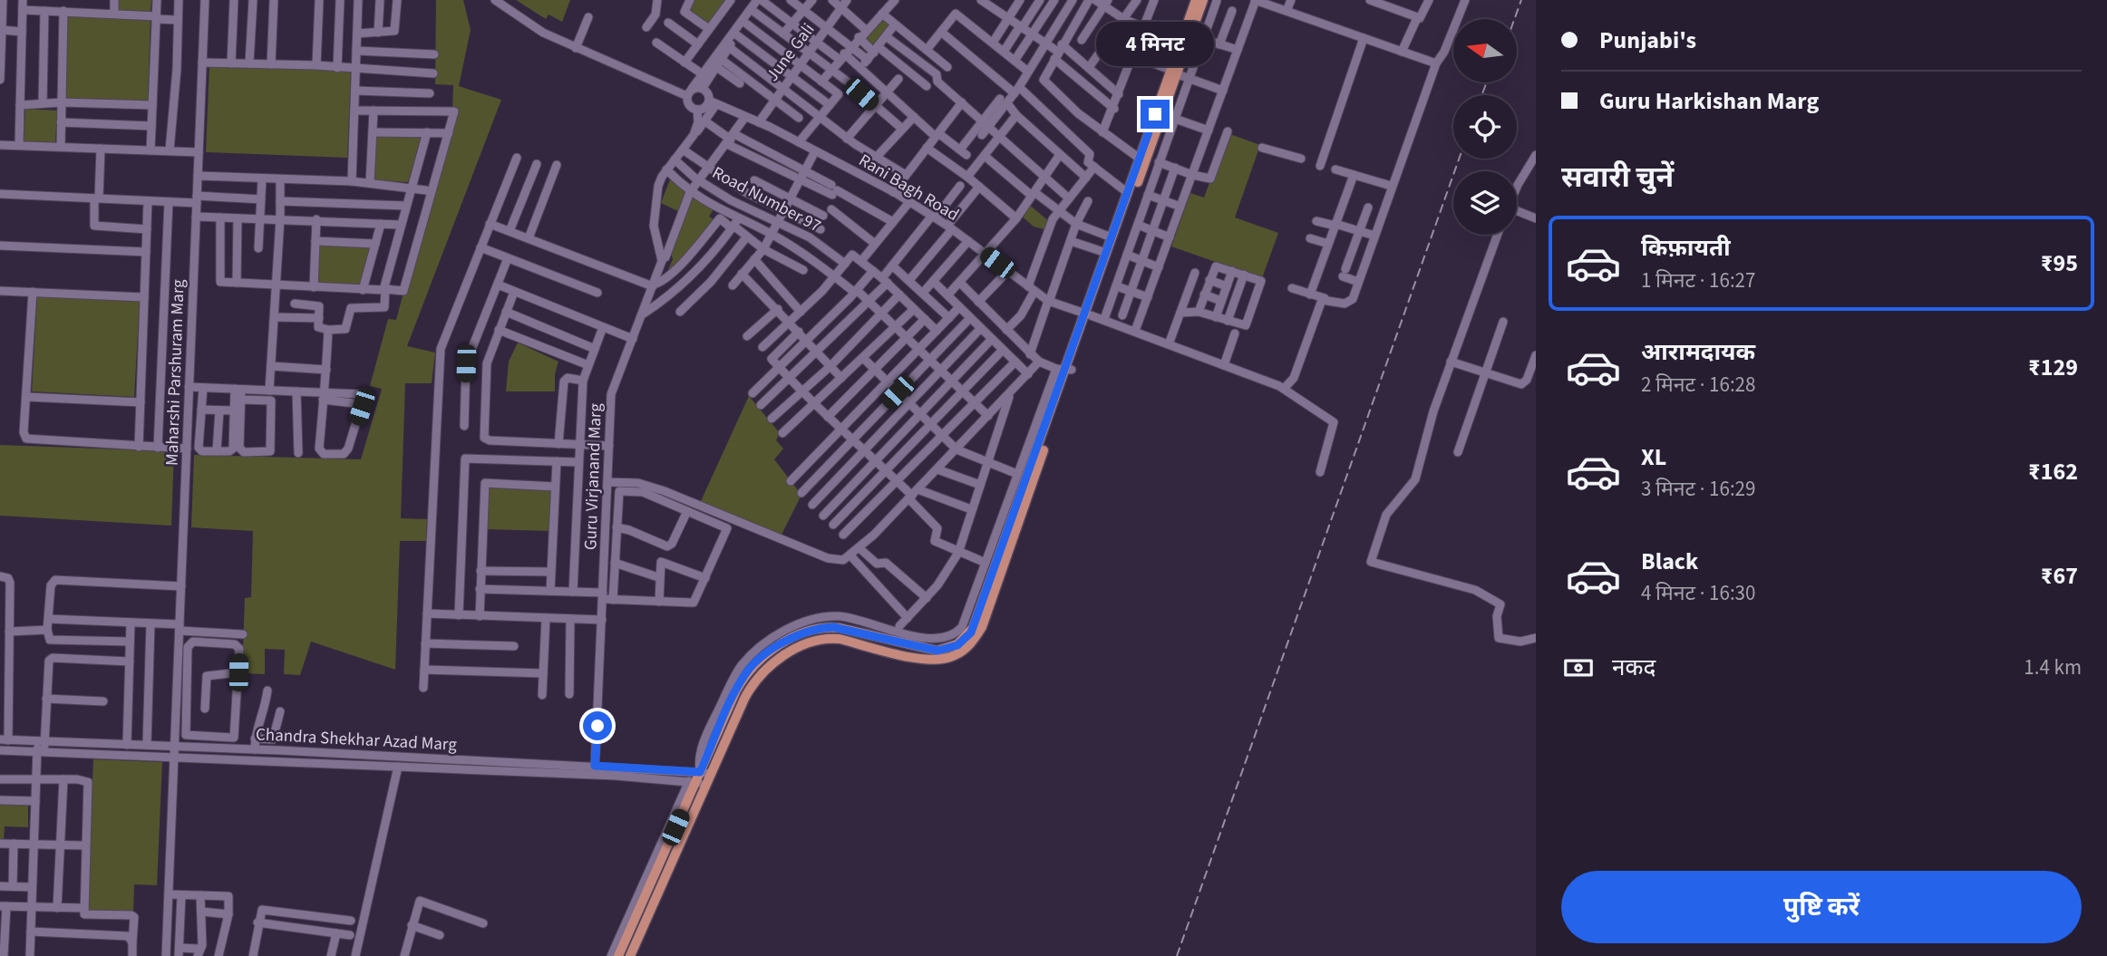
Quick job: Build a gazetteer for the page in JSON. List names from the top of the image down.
{
  "streets": {
    "street": [
      "June Gali",
      "Rani Bagh Road",
      "Road Number 97",
      "Maharshi Parshuram Marg",
      "Guru Virjanand Marg",
      "Chandra Shekhar Azad Marg"
    ]
  },
  "crossings": [
    ["June Gali", "Rani Bagh Road"],
    ["Rani Bagh Road", "Guru Virjanand Marg"],
    ["Road Number 97", "Guru Virjanand Marg"],
    ["Maharshi Parshuram Marg", "Chandra Shekhar Azad Marg"],
    ["Guru Virjanand Marg", "Chandra Shekhar Azad Marg"]
  ],
  "north": "left",
  "page": {
    "banner": ["Punjabi's", "Guru Harkishan Marg"],
    "bubble": "4 मिनट",
    "heading": "सवारी चुनें",
    "list": [
      {
        "name": "किफ़ायती",
        "note": "1 मिनट · 16:27",
        "value": "₹95"
      },
      {
        "name": "आरामदायक",
        "note": "2 मिनट · 16:28",
        "value": "₹129"
      },
      {
        "name": "XL",
        "note": "3 मिनट · 16:29",
        "value": "₹162"
      },
      {
        "name": "Black",
        "note": "4 मिनट · 16:30",
        "value": "₹67"
      }
    ],
    "pay": ["नकद", "1.4 km"],
    "buttons": "पुष्टि करें"
  }
}
